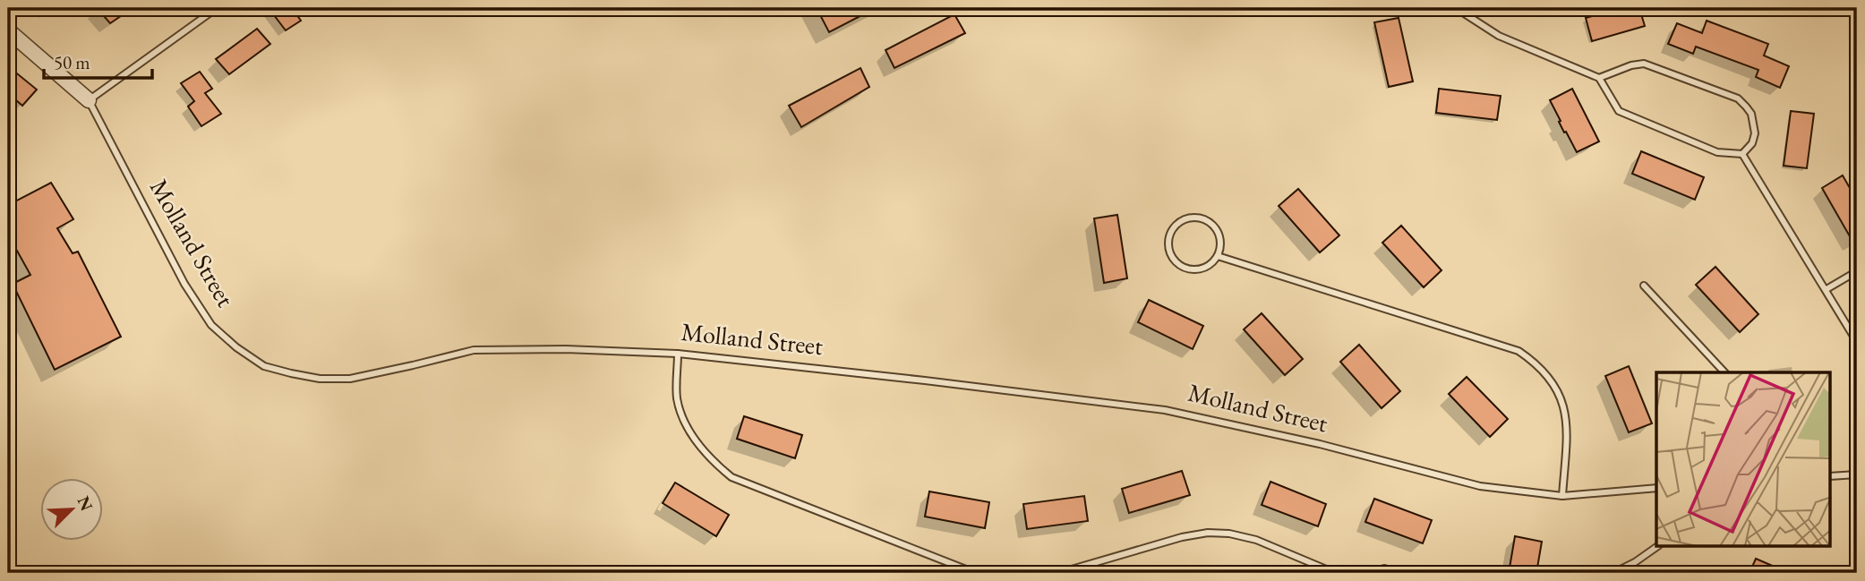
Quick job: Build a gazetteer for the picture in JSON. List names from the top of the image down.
{
  "streets": {
    "street": ["Molland Street"]
  },
  "scale_bar": "50 m",
  "north": "top right"
}
